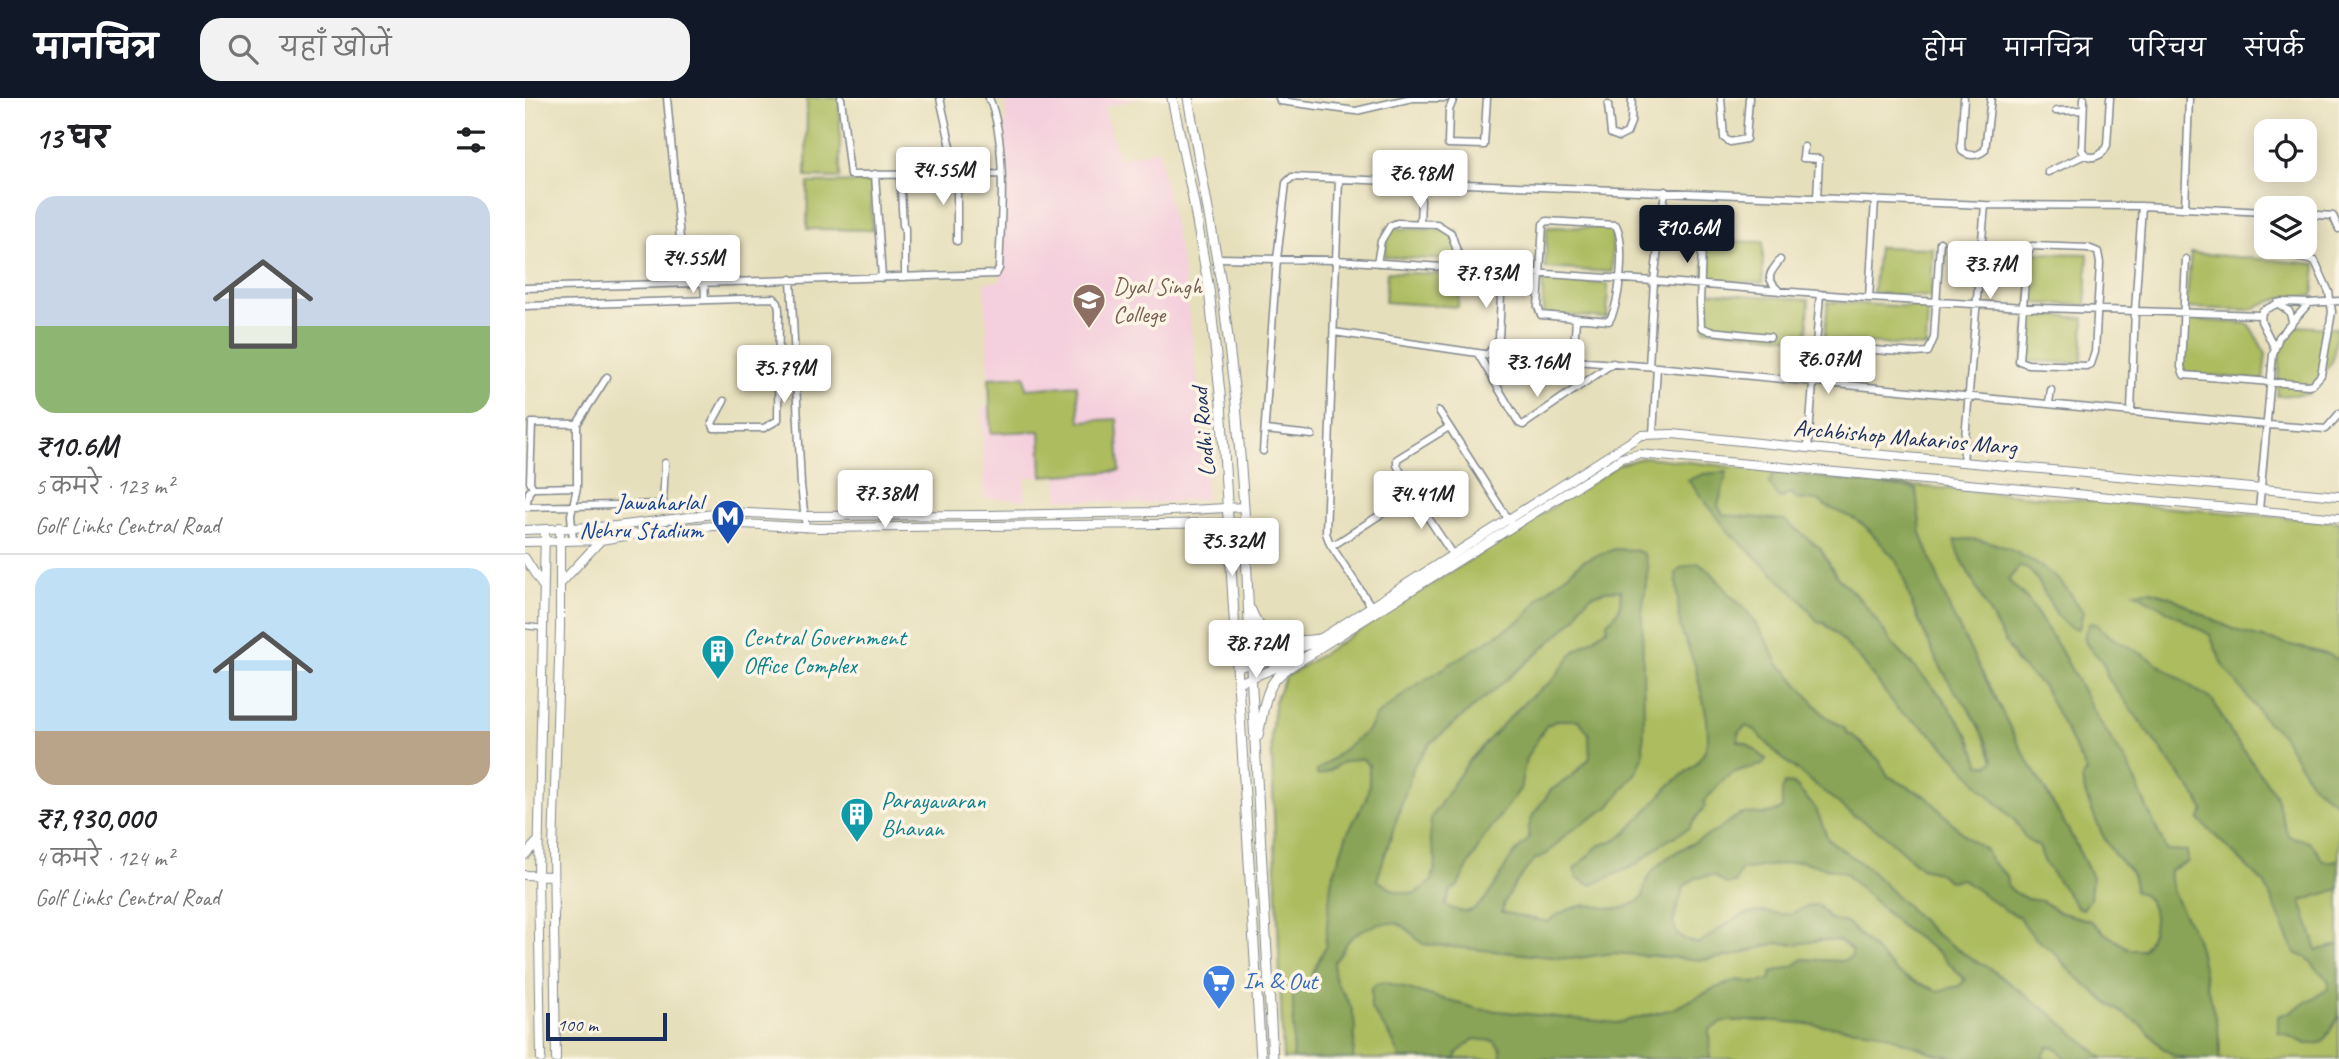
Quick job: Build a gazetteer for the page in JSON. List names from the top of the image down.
{
  "streets": {
    "main road": ["Lodhi Road"],
    "street": ["Archbishop Makarios Marg"]
  },
  "crossings": [
    ["Lodhi Road", "Archbishop Makarios Marg"]
  ],
  "places": {
    "school or university": ["Dyal Singh College"],
    "metro station": ["Jawaharlal Nehru Stadium"],
    "building": ["Central Government Office Complex", "Parayavaran Bhavan"],
    "supermarket": ["In & Out"]
  },
  "scale_bar": "100 m",
  "page": {
    "header": "मानचित्र",
    "search": "यहाँ खोजें",
    "nav": [
      "होम",
      "मानचित्र",
      "परिचय",
      "संपर्क"
    ],
    "heading": "13 घर",
    "price": [
      "₹4.55M",
      "₹6.98M",
      "₹10.6M",
      "₹4.55M",
      "₹3.7M",
      "₹7.93M",
      "₹6.07M",
      "₹3.16M",
      "₹5.79M",
      "₹7.38M",
      "₹4.41M",
      "₹5.32M",
      "₹8.72M"
    ],
    "list": [
      {
        "name": "₹10.6M",
        "note": "5 कमरे · 123 m² · Golf Links Central Road"
      },
      {
        "name": "₹7,930,000",
        "note": "4 कमरे · 124 m² · Golf Links Central Road"
      }
    ],
    "scale": "100 m"
  }
}
